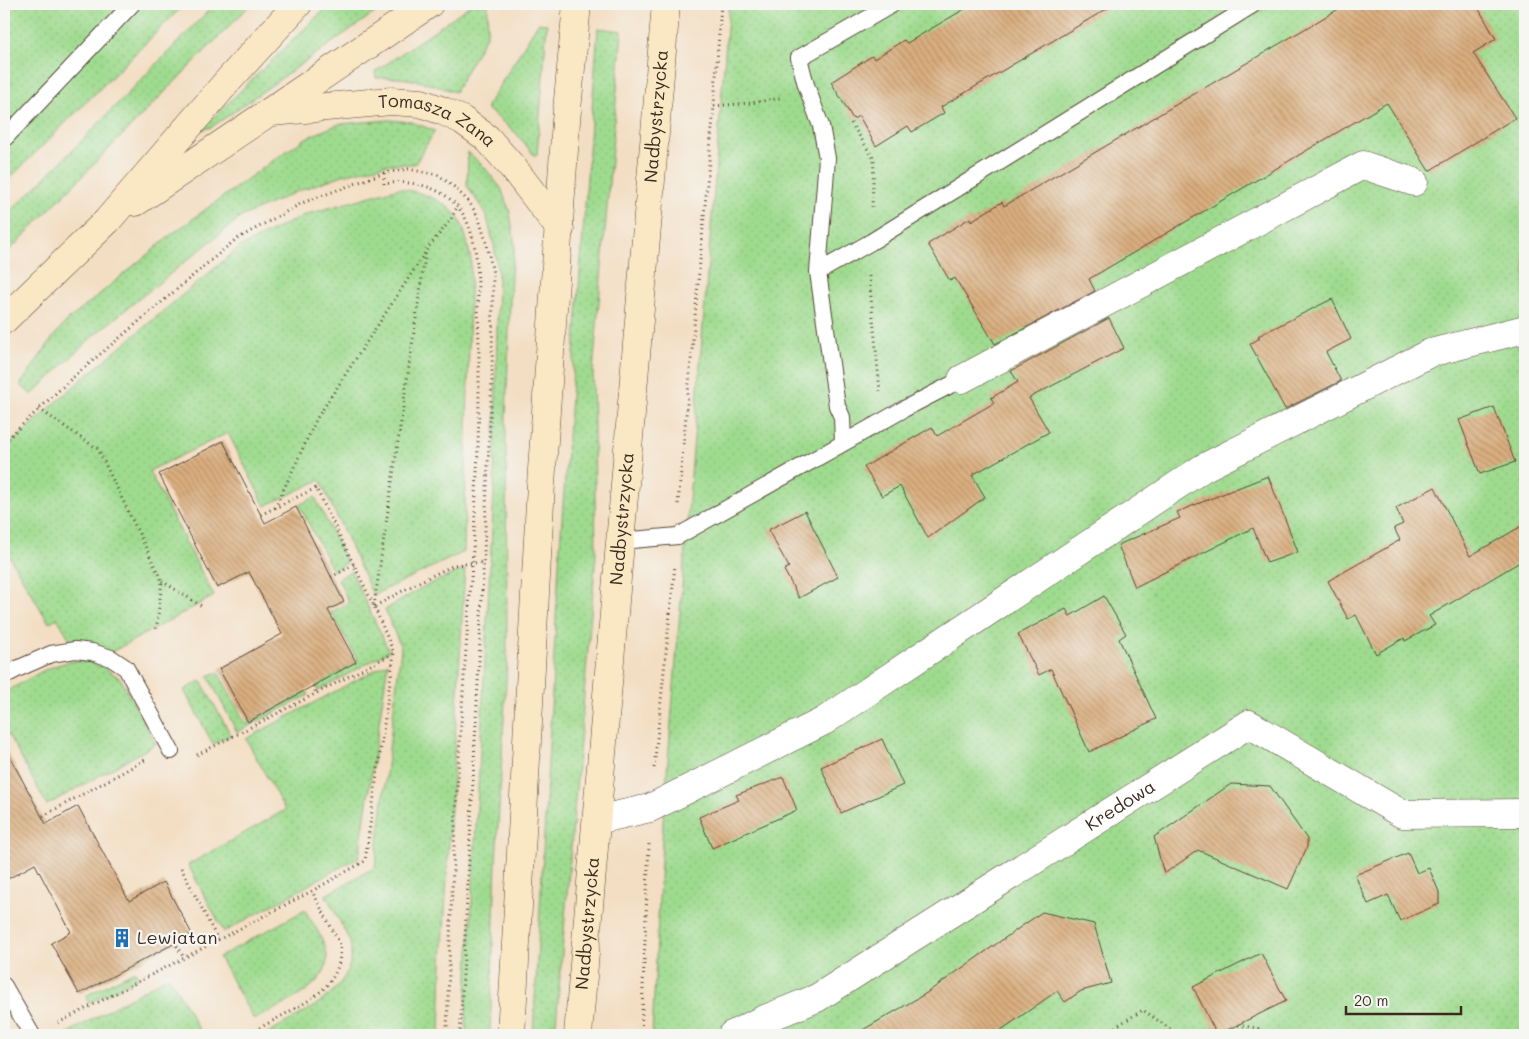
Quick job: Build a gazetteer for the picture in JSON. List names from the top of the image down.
{
  "streets": {
    "street": ["Nadbystrzycka", "Tomasza Zana", "Kredowa"]
  },
  "places": {
    "building": ["Lewiatan"]
  },
  "scale_bar": "20 m"
}
